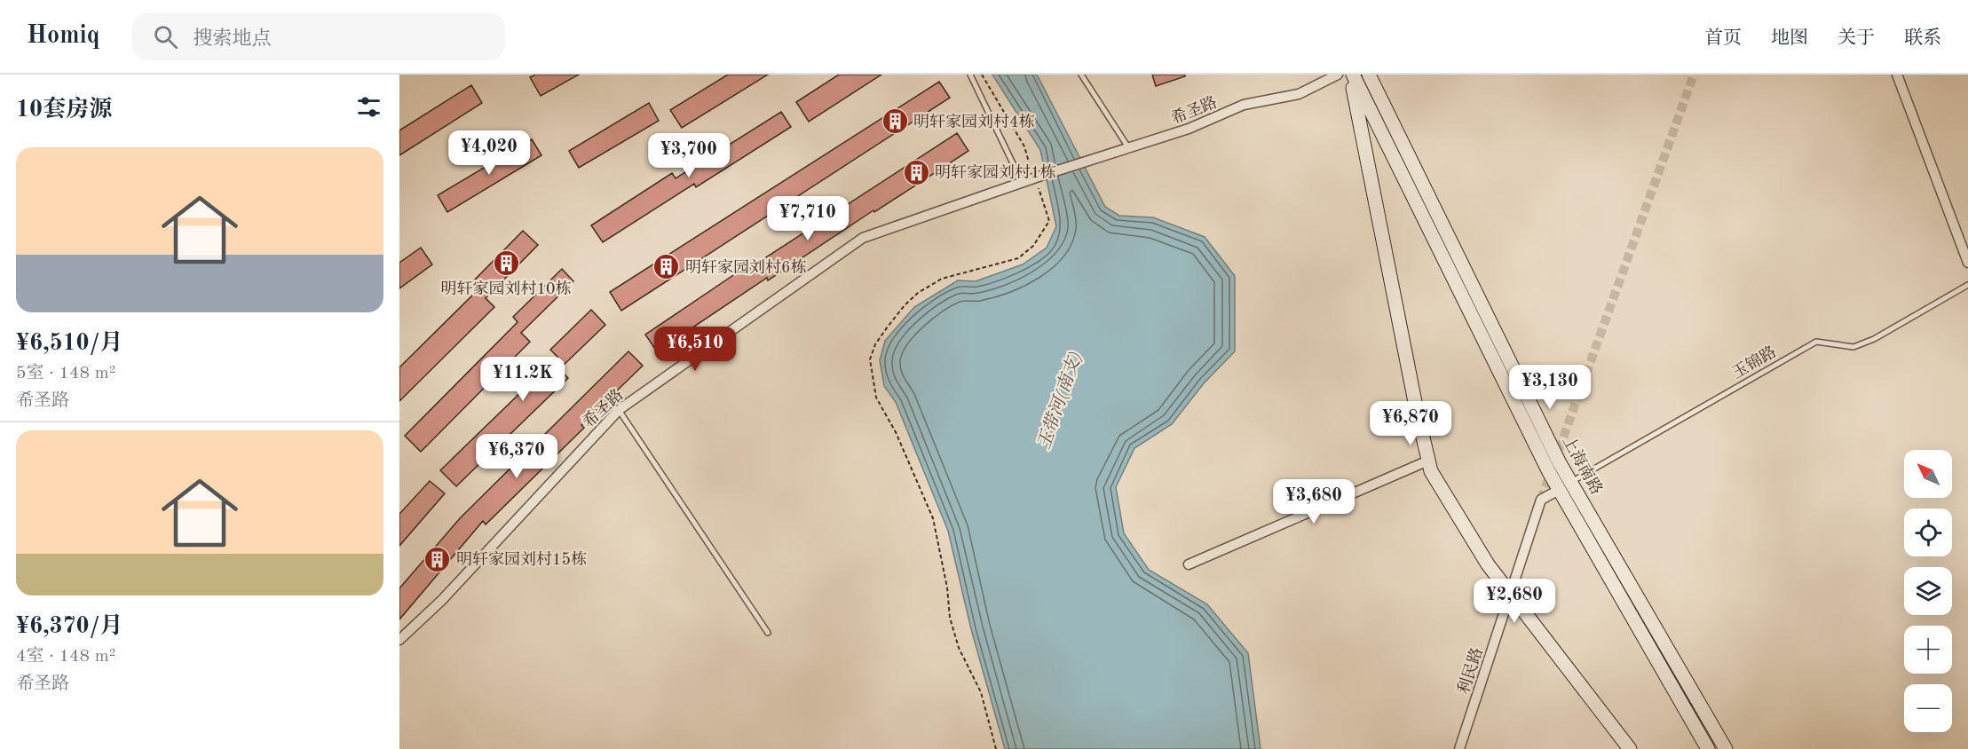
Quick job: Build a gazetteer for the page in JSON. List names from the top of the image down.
{
  "streets": {
    "main road": ["上海南路"],
    "street": ["希圣路", "利民路"],
    "lane": ["玉锦路"]
  },
  "crossings": [
    ["玉锦路", "上海南路"],
    ["玉锦路", "利民路"],
    ["上海南路", "利民路"]
  ],
  "water": ["玉带河(南支)"],
  "places": {
    "building": [
      "明轩家园刘村4栋",
      "明轩家园刘村1栋",
      "明轩家园刘村10栋",
      "明轩家园刘村6栋",
      "明轩家园刘村15栋"
    ]
  },
  "north": "top left",
  "page": {
    "header": "Homiq",
    "search": "搜索地点",
    "nav": [
      "首页",
      "地图",
      "关于",
      "联系"
    ],
    "heading": "10套房源",
    "price": [
      "¥4,020",
      "¥3,700",
      "¥7,710",
      "¥6,510",
      "¥11.2K",
      "¥3,130",
      "¥6,870",
      "¥6,370",
      "¥3,680",
      "¥2,680"
    ],
    "list": [
      {
        "name": "¥6,510/月",
        "note": "5室 · 148 m² · 希圣路"
      },
      {
        "name": "¥6,370/月",
        "note": "4室 · 148 m² · 希圣路"
      }
    ],
    "map_buttons": ["+", "−"]
  }
}
